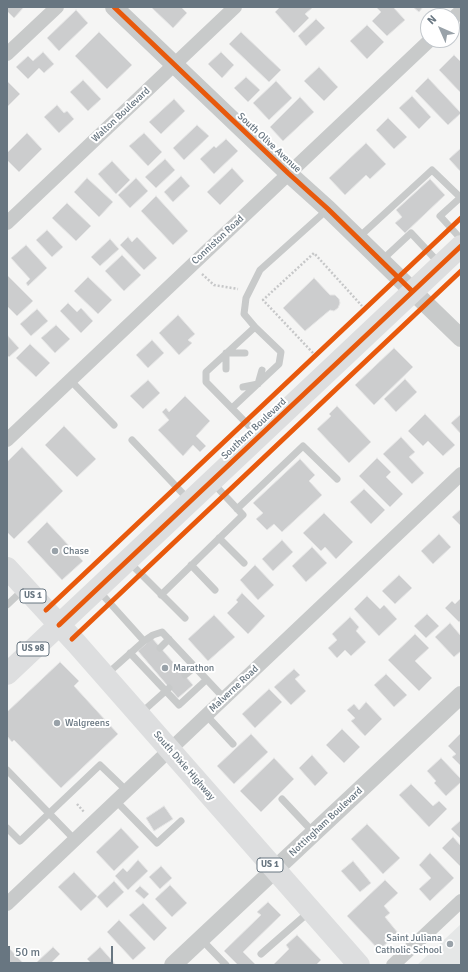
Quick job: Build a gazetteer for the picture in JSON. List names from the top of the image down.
{
  "streets": {
    "main road": [
      "Southern Boulevard",
      "US 1",
      "US 98",
      "South Dixie Highway"
    ],
    "street": [
      "Walton Boulevard",
      "South Olive Avenue",
      "Conniston Road",
      "Malverne Road",
      "Nottingham Boulevard"
    ]
  },
  "crossings": [
    ["Walton Boulevard", "South Olive Avenue"],
    ["South Olive Avenue", "Conniston Road"],
    ["South Olive Avenue", "Southern Boulevard"],
    ["Southern Boulevard", "South Dixie Highway"],
    ["Malverne Road", "South Dixie Highway"],
    ["South Dixie Highway", "Nottingham Boulevard"]
  ],
  "places": [
    "Chase",
    "Marathon",
    "Walgreens",
    "Saint Juliana Catholic School"
  ],
  "scale_bar": "50 m",
  "north": "top left"
}
